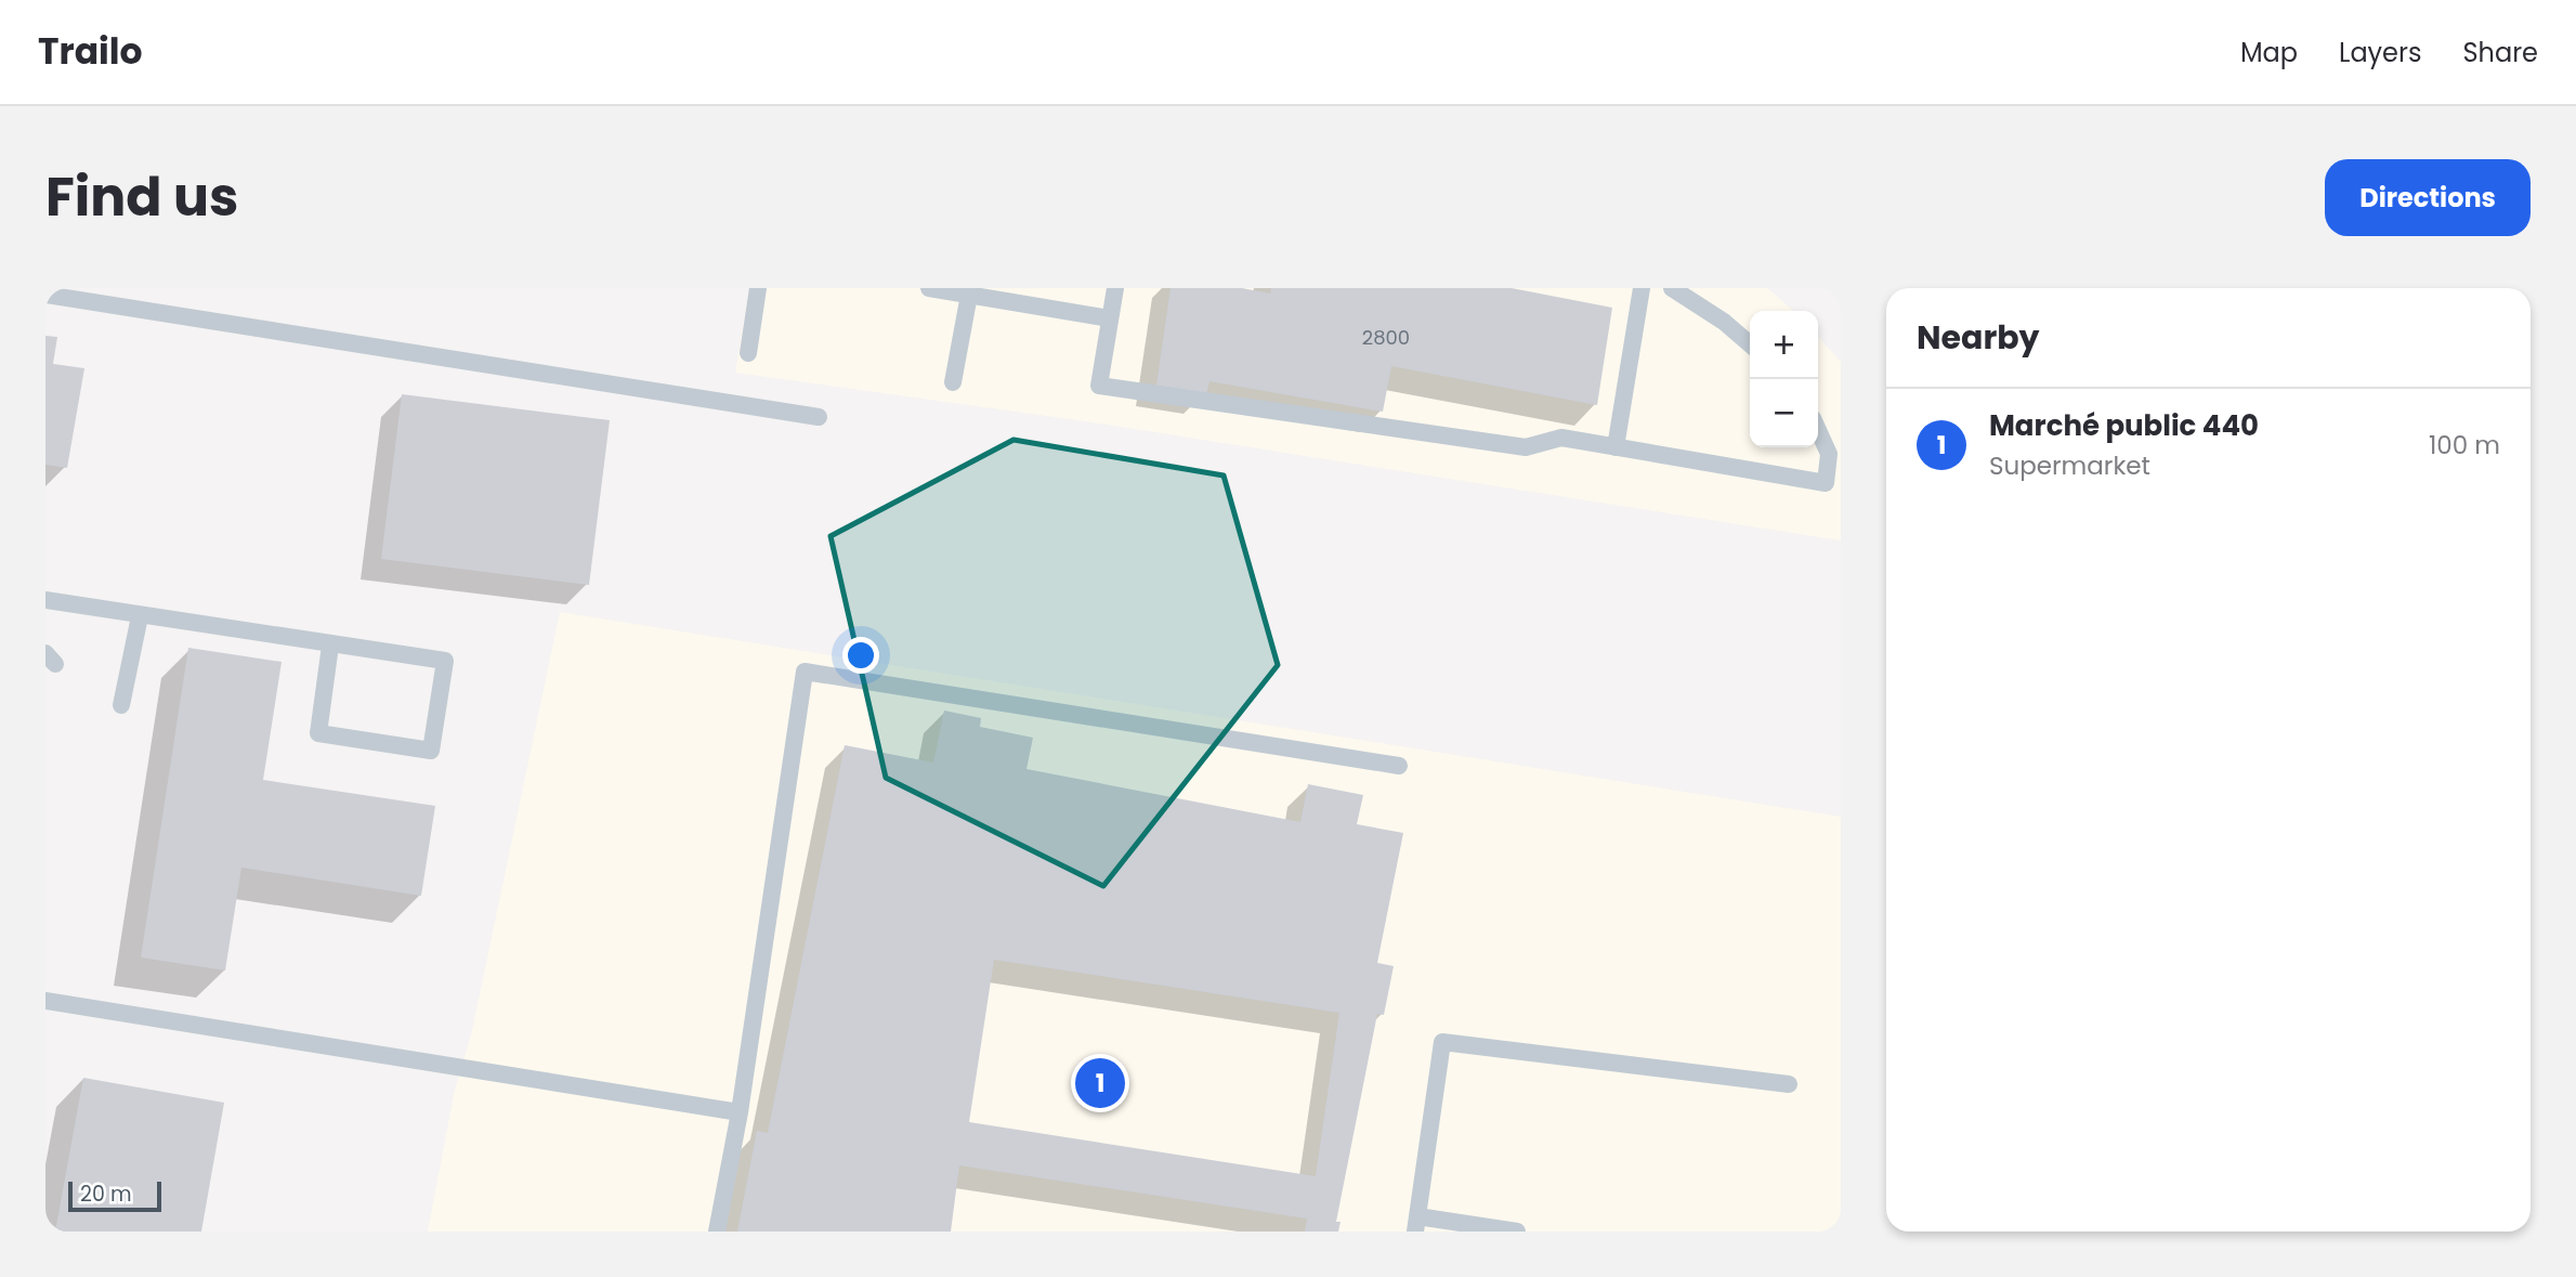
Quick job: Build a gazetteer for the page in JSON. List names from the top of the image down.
{
  "house_numbers": ["2800"],
  "scale_bar": "20 m",
  "page": {
    "header": "Trailo",
    "nav": ["Map", "Layers", "Share"],
    "title": "Find us",
    "buttons": "Directions",
    "heading": "Nearby",
    "map_buttons": ["+", "−"],
    "list": [
      {
        "mark": "1",
        "name": "Marché public 440",
        "note": "Supermarket",
        "value": "100 m"
      }
    ],
    "pins": "1",
    "scale": "20 m"
  }
}
